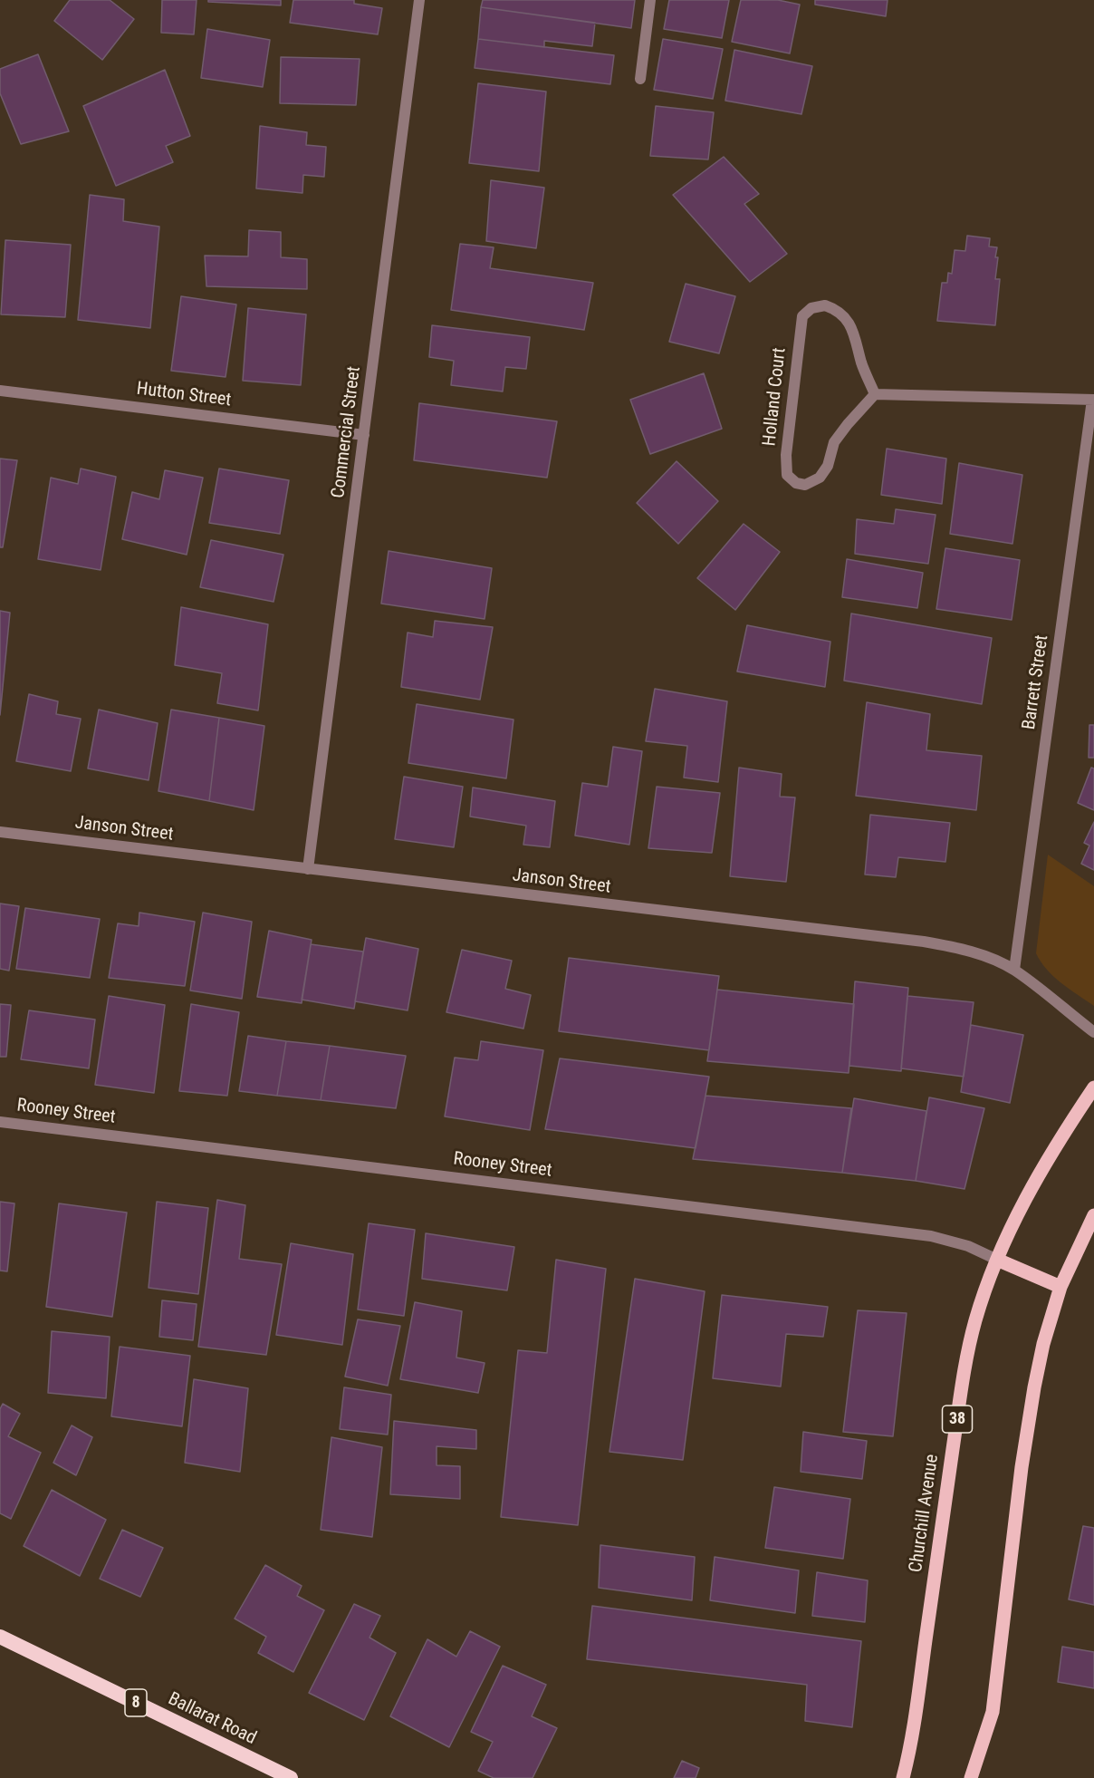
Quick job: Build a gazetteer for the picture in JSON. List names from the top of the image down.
{
  "streets": {
    "highway": ["8", "Ballarat Road"],
    "main road": ["38", "Churchill Avenue"],
    "street": [
      "Hutton Street",
      "Holland Court",
      "Commercial Street",
      "Barrett Street",
      "Janson Street",
      "Rooney Street"
    ]
  },
  "crossings": [
    ["Hutton Street", "Commercial Street"],
    ["Commercial Street", "Janson Street"],
    ["Barrett Street", "Janson Street"],
    ["Rooney Street", "Churchill Avenue"]
  ]
}
